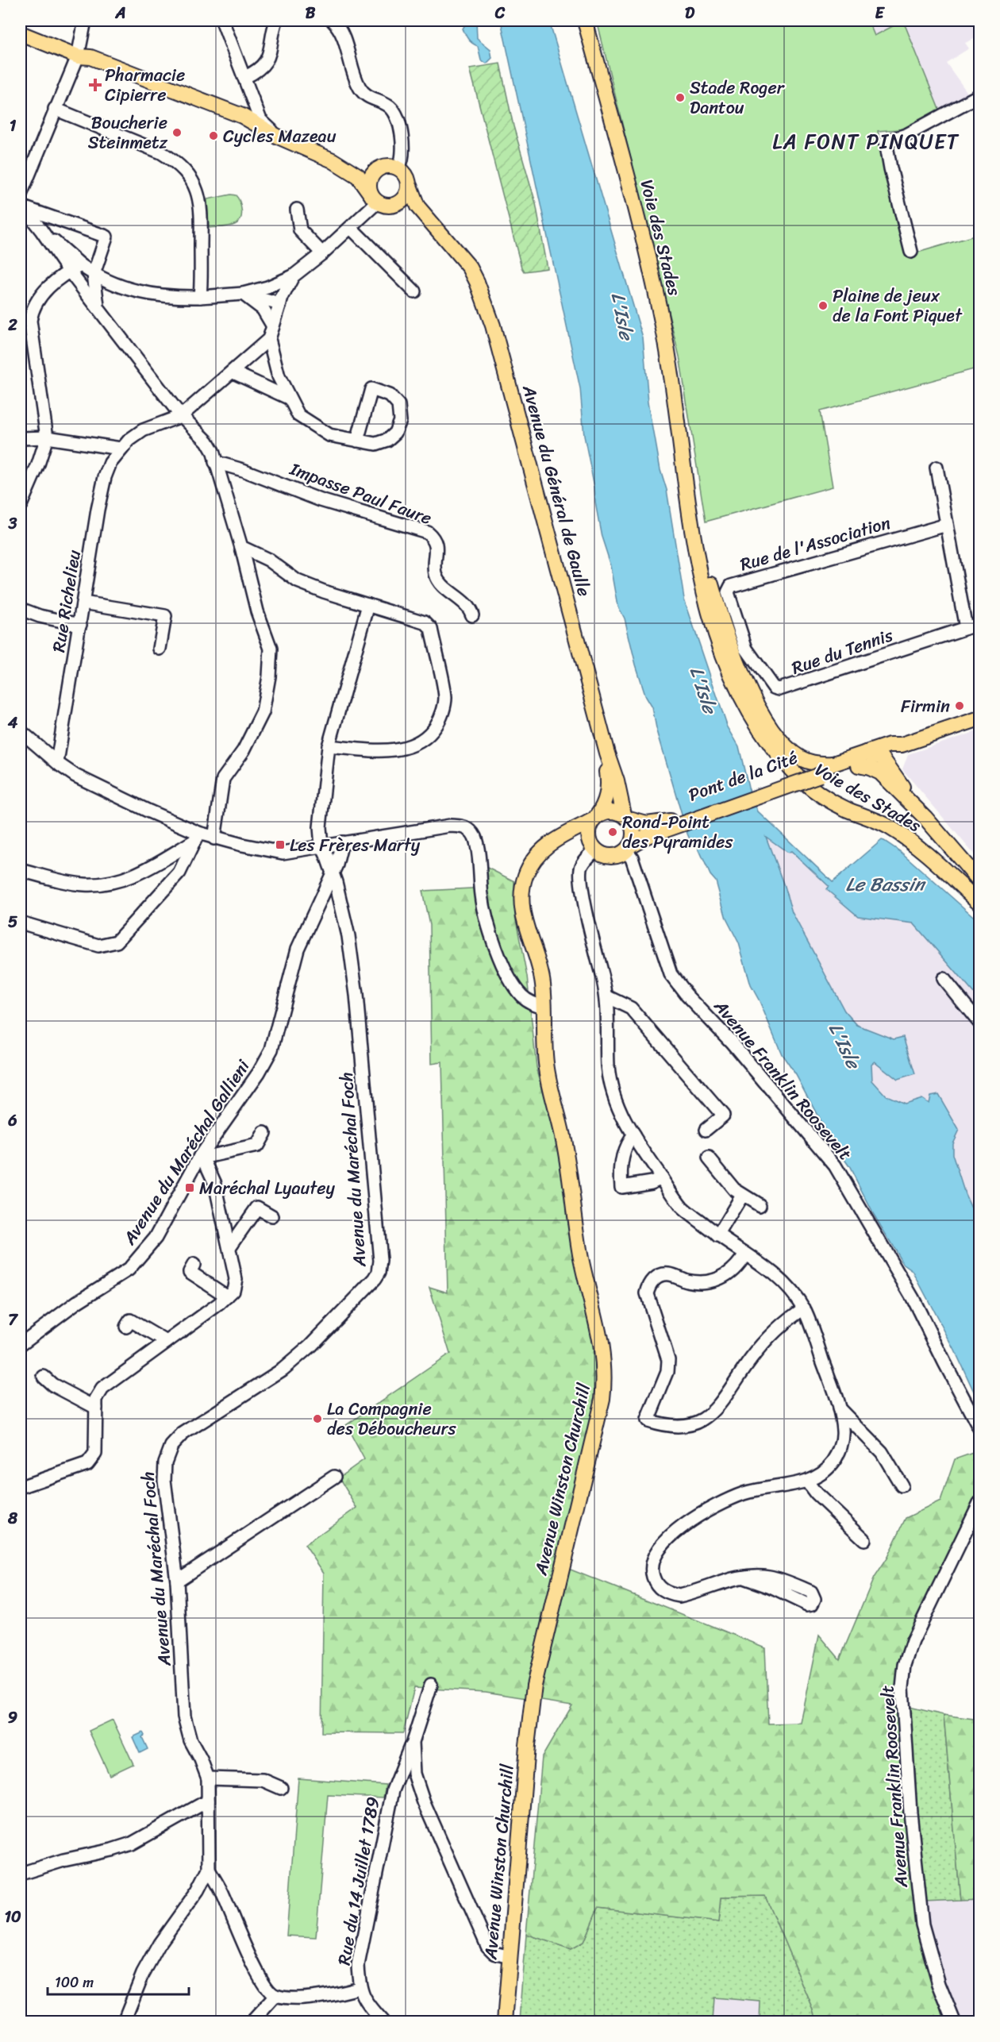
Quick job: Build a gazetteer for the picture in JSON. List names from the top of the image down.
{
  "streets": {
    "main road": [
      "Voie des Stades",
      "Avenue du Général de Gaulle",
      "Pont de la Cité",
      "Avenue Winston Churchill"
    ],
    "street": [
      "Impasse Paul Faure",
      "Rue de l'Association",
      "Rue Richelieu",
      "Rue du Tennis",
      "Avenue Franklin Roosevelt",
      "Avenue du Maréchal Gallieni",
      "Avenue du Maréchal Foch",
      "Rue du 14 Juillet 1789"
    ]
  },
  "crossings": [
    ["Avenue du Général de Gaulle", "Pont de la Cité"],
    ["Avenue du Général de Gaulle", "Avenue Franklin Roosevelt"],
    ["Avenue du Général de Gaulle", "Avenue Winston Churchill"],
    ["Rue de l'Association", "Rue du Tennis"],
    ["Pont de la Cité", "Avenue Franklin Roosevelt"],
    ["Pont de la Cité", "Avenue Winston Churchill"],
    ["Avenue Franklin Roosevelt", "Avenue Winston Churchill"],
    ["Avenue du Maréchal Gallieni", "Avenue du Maréchal Foch"]
  ],
  "districts": ["LA FONT PINQUET"],
  "water": ["L'Isle", "Le Bassin"],
  "places": {
    "health": ["Pharmacie Cipierre"],
    "other": [
      "Stade Roger Dantou",
      "Boucherie Steinmetz",
      "Cycles Mazeau",
      "Plaine de jeux de la Font Piquet",
      "Firmin",
      "Rond-Point des Pyramides",
      "La Compagnie des Déboucheurs"
    ],
    "transit": ["Les Frères Marty", "Maréchal Lyautey"]
  },
  "scale_bar": "100 m",
  "grid": {
    "columns": [
      "A",
      "B",
      "C",
      "D",
      "E"
    ],
    "rows": [
      "1",
      "2",
      "3",
      "4",
      "5",
      "6",
      "7",
      "8",
      "9",
      "10"
    ]
  }
}
